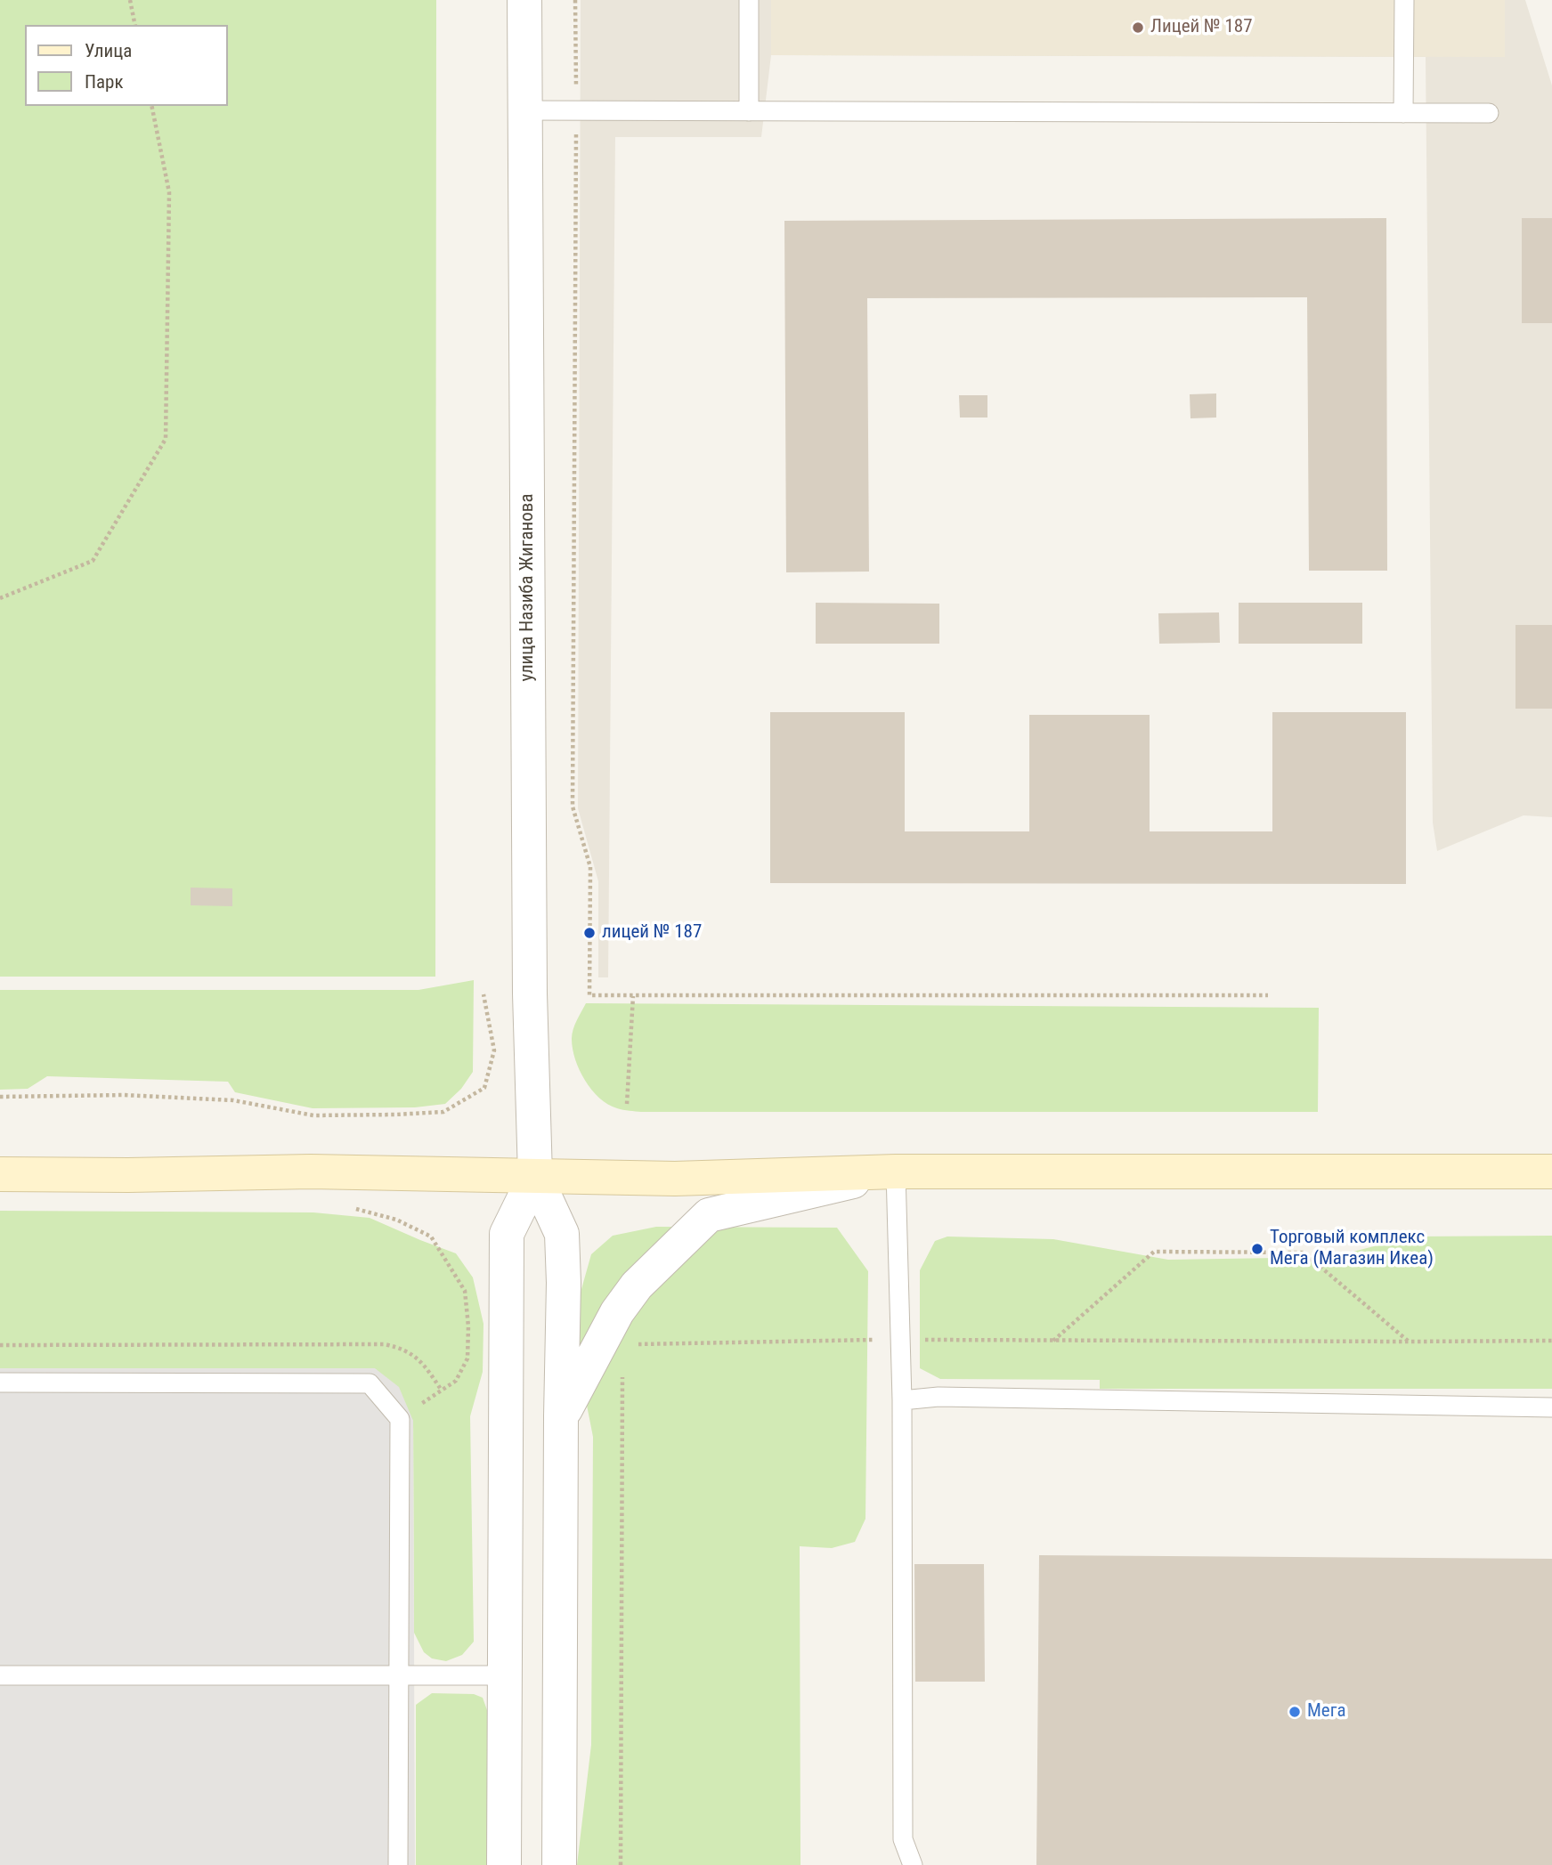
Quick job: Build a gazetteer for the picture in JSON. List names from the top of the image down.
{
  "streets": {
    "street": ["улица Назиба Жиганова"]
  },
  "places": [
    "Лицей № 187",
    "лицей № 187",
    "Торговый комплекс Мега (Магазин Икеа)",
    "Мега"
  ],
  "legend": ["Улица", "Парк"]
}
